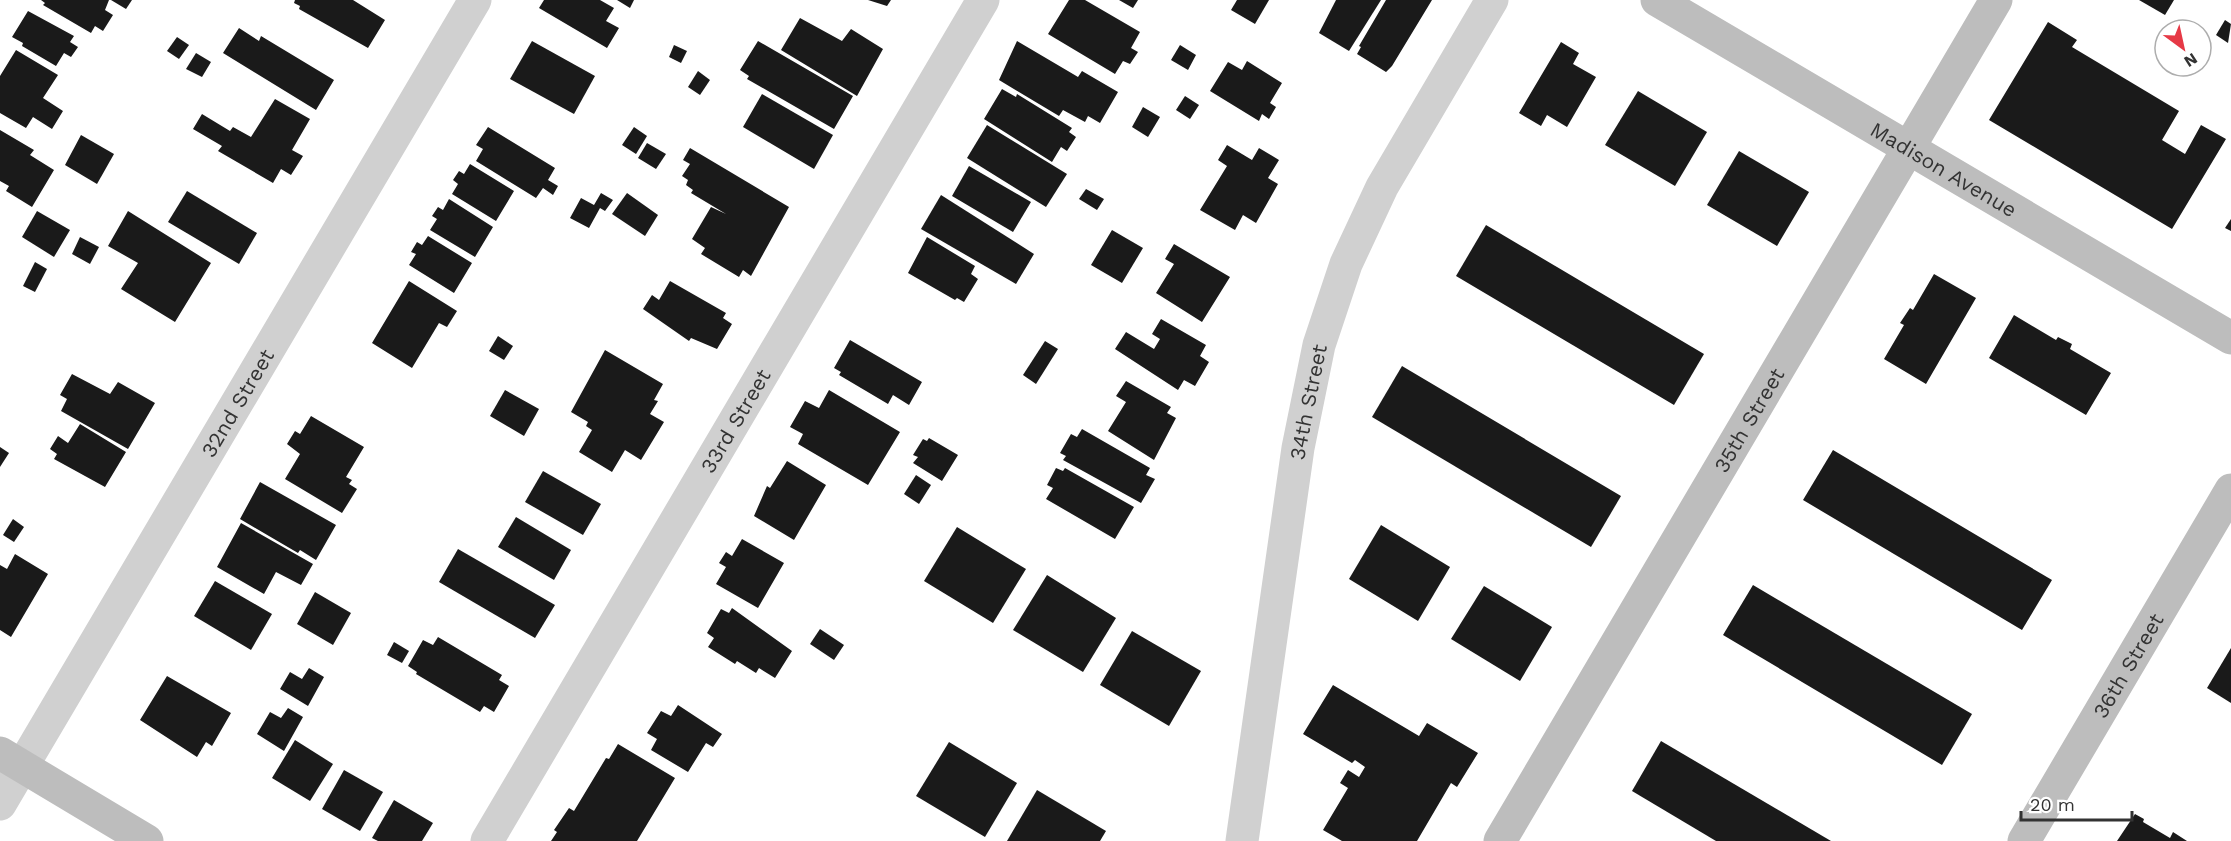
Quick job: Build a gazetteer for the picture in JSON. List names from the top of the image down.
{
  "streets": {
    "street": [
      "Madison Avenue",
      "32nd Street",
      "34th Street",
      "33rd Street",
      "35th Street",
      "36th Street"
    ]
  },
  "crossings": [
    ["Madison Avenue", "35th Street"]
  ],
  "scale_bar": "20 m",
  "north": "bottom right"
}
